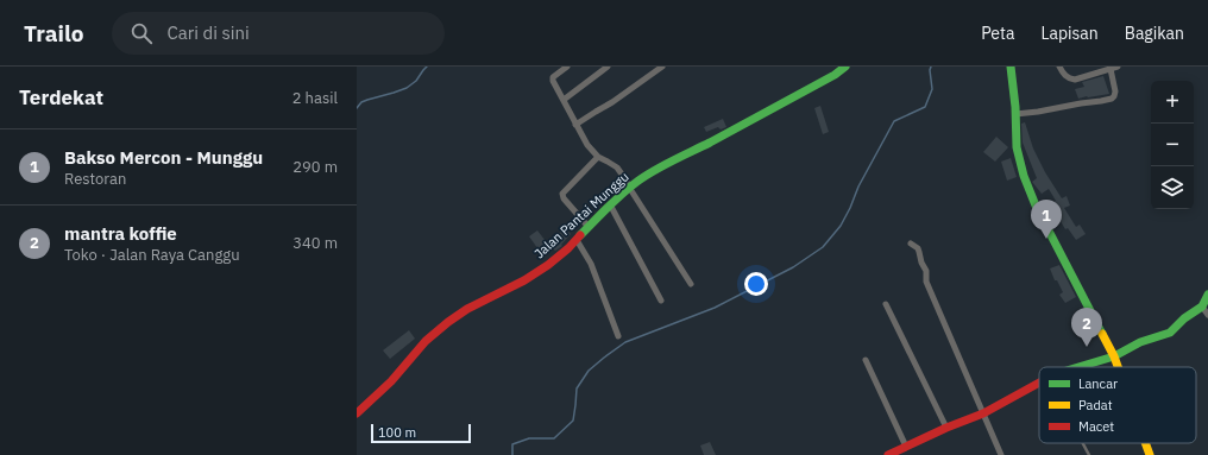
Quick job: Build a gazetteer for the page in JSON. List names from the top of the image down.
{
  "streets": {
    "street": ["Jalan Pantai Munggu"]
  },
  "legend": ["Lancar", "Padat", "Macet"],
  "scale_bar": "100 m",
  "page": {
    "header": "Trailo",
    "search": "Cari di sini",
    "nav": ["Peta", "Lapisan", "Bagikan"],
    "heading": ["Terdekat", "2 hasil"],
    "map_buttons": ["+", "−"],
    "list": [
      {
        "mark": "1",
        "name": "Bakso Mercon - Munggu",
        "note": "Restoran",
        "value": "290 m"
      },
      {
        "mark": "2",
        "name": "mantra koffie",
        "note": "Toko · Jalan Raya Canggu",
        "value": "340 m"
      }
    ],
    "pins": ["1", "2"],
    "scale": "100 m"
  }
}
